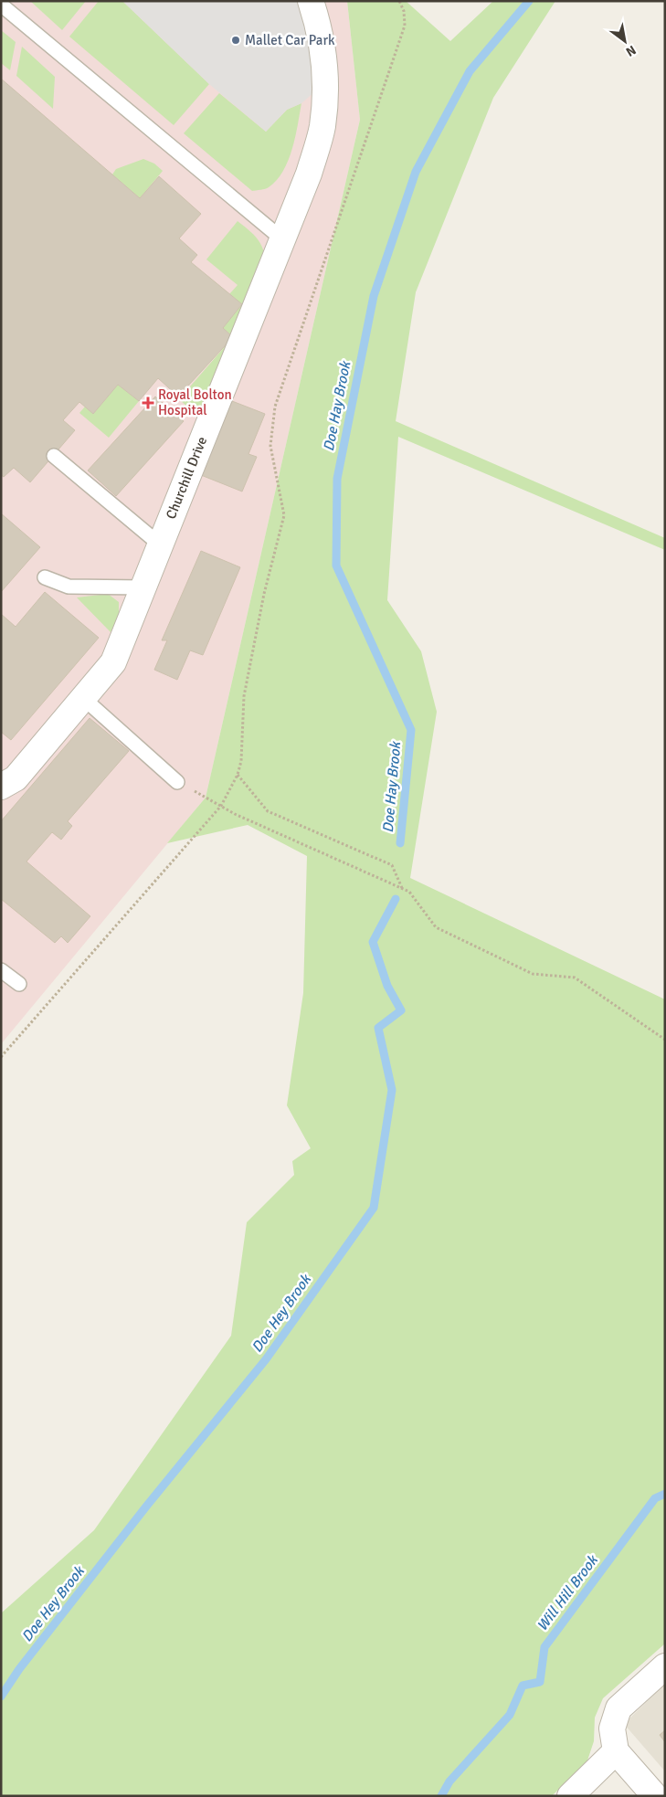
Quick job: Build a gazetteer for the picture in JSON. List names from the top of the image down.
{
  "streets": {
    "street": ["Churchill Drive"]
  },
  "water": ["Doe Hay Brook", "Doe Hey Brook", "Will Hill Brook"],
  "places": {
    "other": ["Mallet Car Park"],
    "health": ["Royal Bolton Hospital"]
  },
  "north": "bottom right"
}
